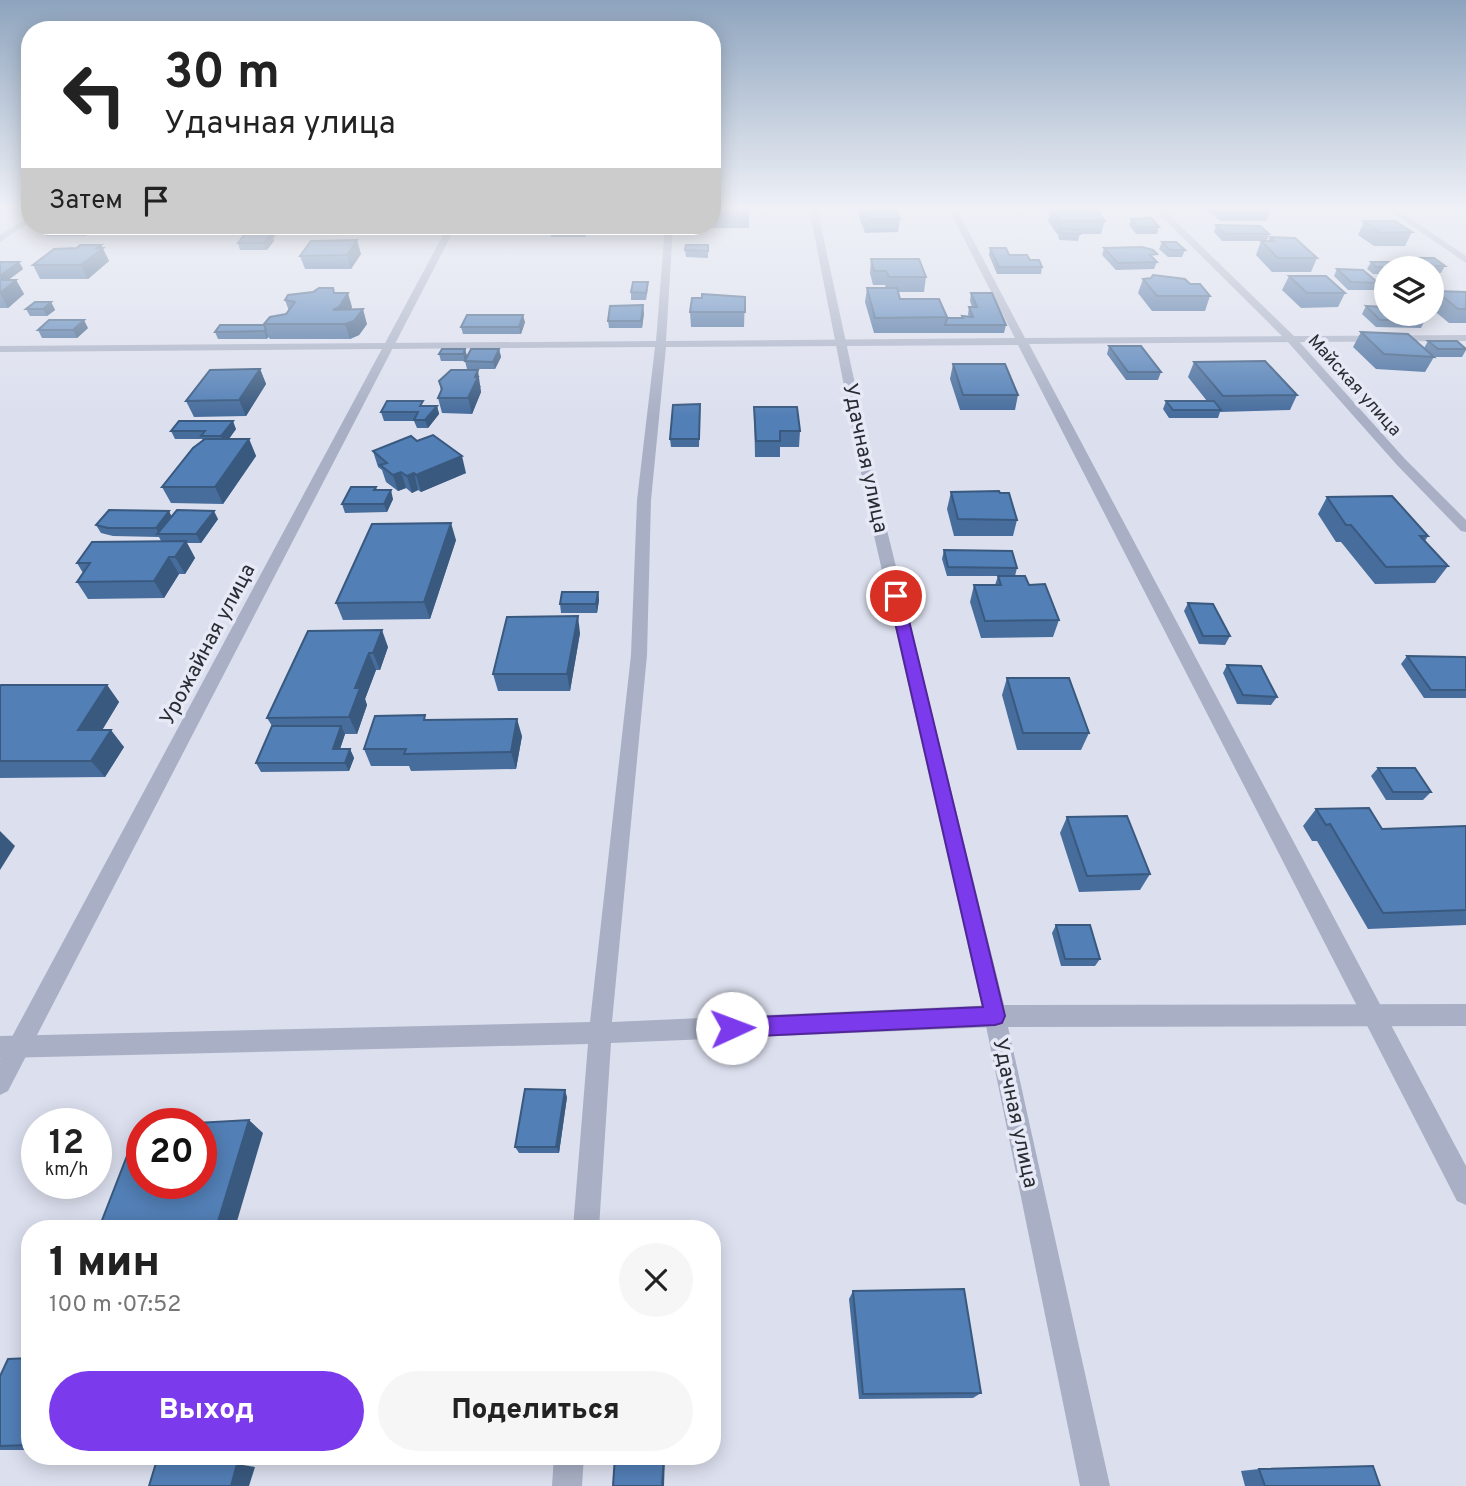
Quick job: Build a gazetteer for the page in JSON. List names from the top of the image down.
{
  "streets": {
    "street": ["Майская улица", "Удачная улица", "Урожайная улица"]
  },
  "page": {
    "turn": ["30 m", "Удачная улица"],
    "then": "Затем",
    "speed": "12 km/h",
    "limit": "20",
    "heading": ["1 мин", "100 m · 07:52"],
    "buttons": ["Выход", "Поделиться"]
  }
}
